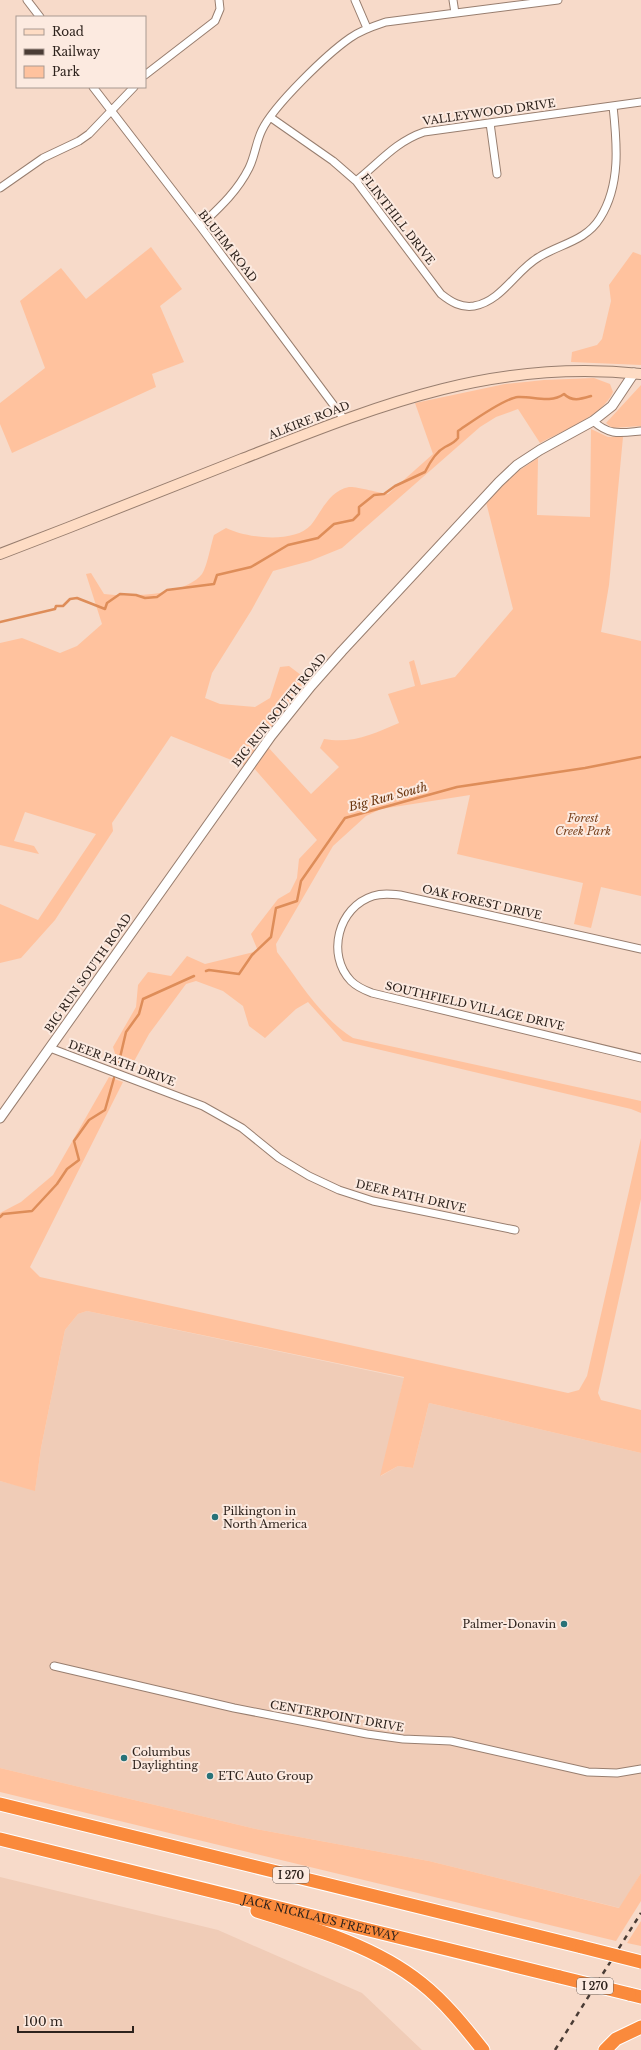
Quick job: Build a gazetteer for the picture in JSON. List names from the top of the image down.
{
  "streets": {
    "highway": ["I 270", "JACK NICKLAUS FREEWAY"],
    "main road": ["ALKIRE ROAD"],
    "street": [
      "VALLEYWOOD DRIVE",
      "FLINTHILL DRIVE",
      "BLUHM ROAD",
      "BIG RUN SOUTH ROAD",
      "OAK FOREST DRIVE",
      "SOUTHFIELD VILLAGE DRIVE",
      "DEER PATH DRIVE",
      "CENTERPOINT DRIVE"
    ]
  },
  "crossings": [
    ["VALLEYWOOD DRIVE", "FLINTHILL DRIVE"],
    ["BLUHM ROAD", "ALKIRE ROAD"],
    ["ALKIRE ROAD", "BIG RUN SOUTH ROAD"],
    ["BIG RUN SOUTH ROAD", "DEER PATH DRIVE"],
    ["OAK FOREST DRIVE", "SOUTHFIELD VILLAGE DRIVE"]
  ],
  "water": ["Big Run South"],
  "parks": ["Forest Creek Park"],
  "places": [
    "Pilkington in North America",
    "Palmer-Donavin",
    "Columbus Daylighting",
    "ETC Auto Group"
  ],
  "legend": ["Road", "Railway", "Park"],
  "scale_bar": "100 m"
}
